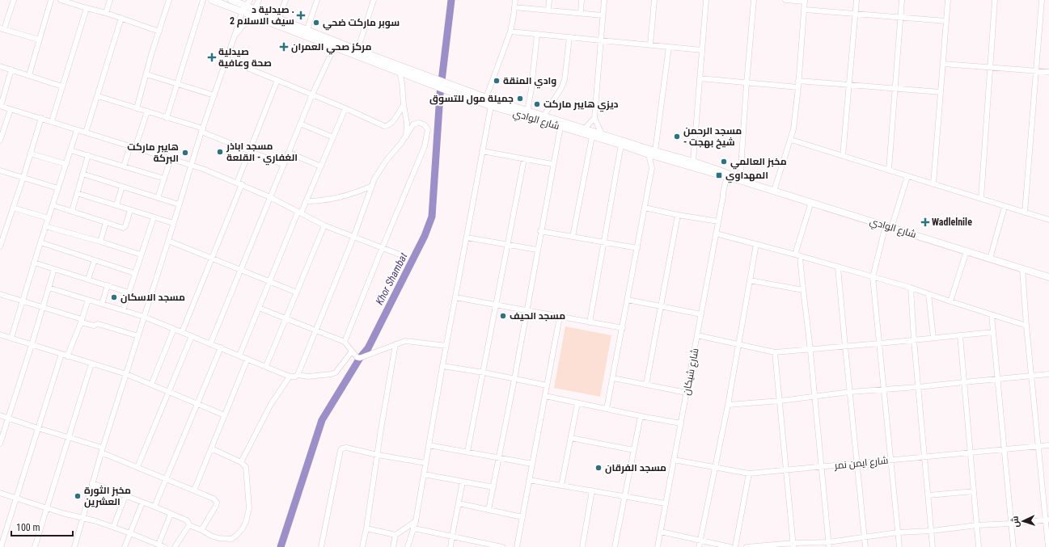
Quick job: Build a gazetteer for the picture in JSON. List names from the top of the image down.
{
  "streets": {
    "main road": ["شارع الوادي"],
    "street": ["شارع شيكان", "شارع ايمن نمر"]
  },
  "crossings": [
    ["شارع الوادي", "شارع شيكان"],
    ["شارع شيكان", "شارع ايمن نمر"]
  ],
  "water": ["Khor Shambat"],
  "places": {
    "health": [
      "صيدلية د . سيف الاسلام 2",
      "مركز صحي العمران",
      "صيدلية صحة وعافية",
      "Wadlelnile"
    ],
    "other": [
      "سوبر ماركت ضحي",
      "وادي المنقة",
      "جميلة مول للتسوق",
      "ديزي هايبر ماركت",
      "مسجد الرحمن - شيخ بهجت",
      "مسجد اباذر الغفاري - القلعة",
      "هايبر ماركت البركة",
      "مخبز العالمي",
      "مسجد الاسكان",
      "مسجد الحيف",
      "مسجد الفرقان",
      "مخبز الثورة العشرين"
    ],
    "transit": ["المهداوي"]
  },
  "scale_bar": "100 m",
  "north": "left"
}
